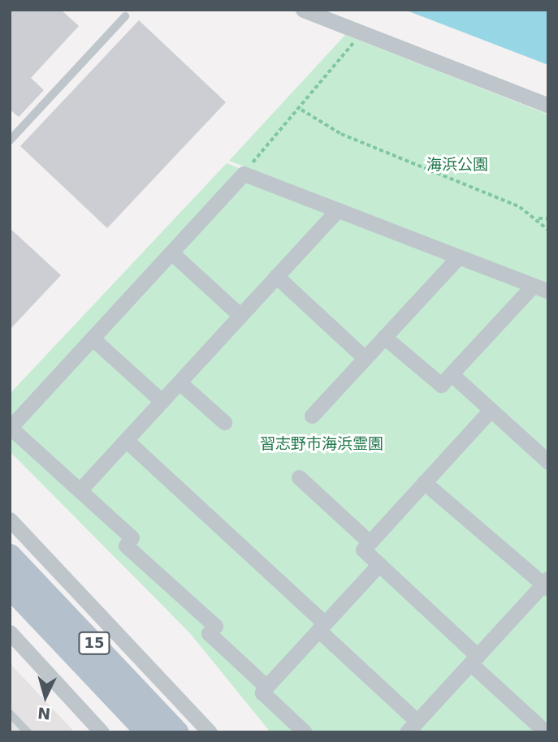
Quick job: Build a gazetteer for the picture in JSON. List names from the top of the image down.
{
  "streets": {
    "main road": ["15"]
  },
  "parks": ["海浜公園", "習志野市海浜霊園"],
  "north": "bottom"
}
